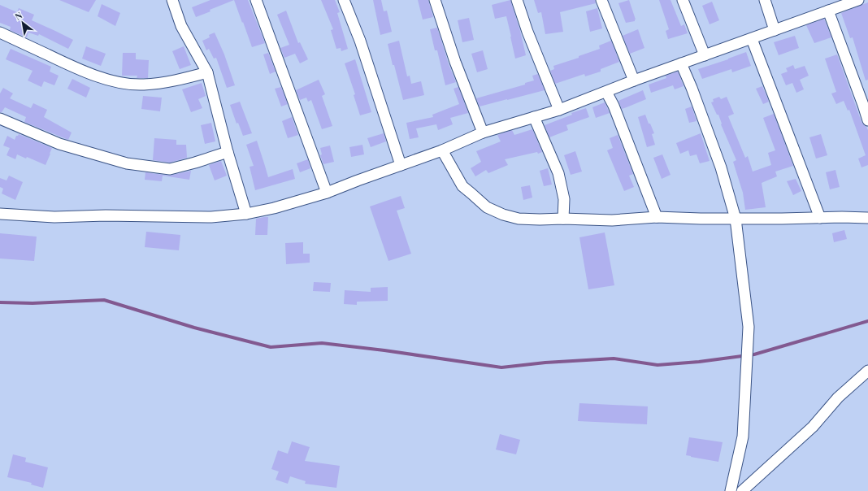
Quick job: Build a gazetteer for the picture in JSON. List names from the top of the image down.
{
  "north": "top left"
}
